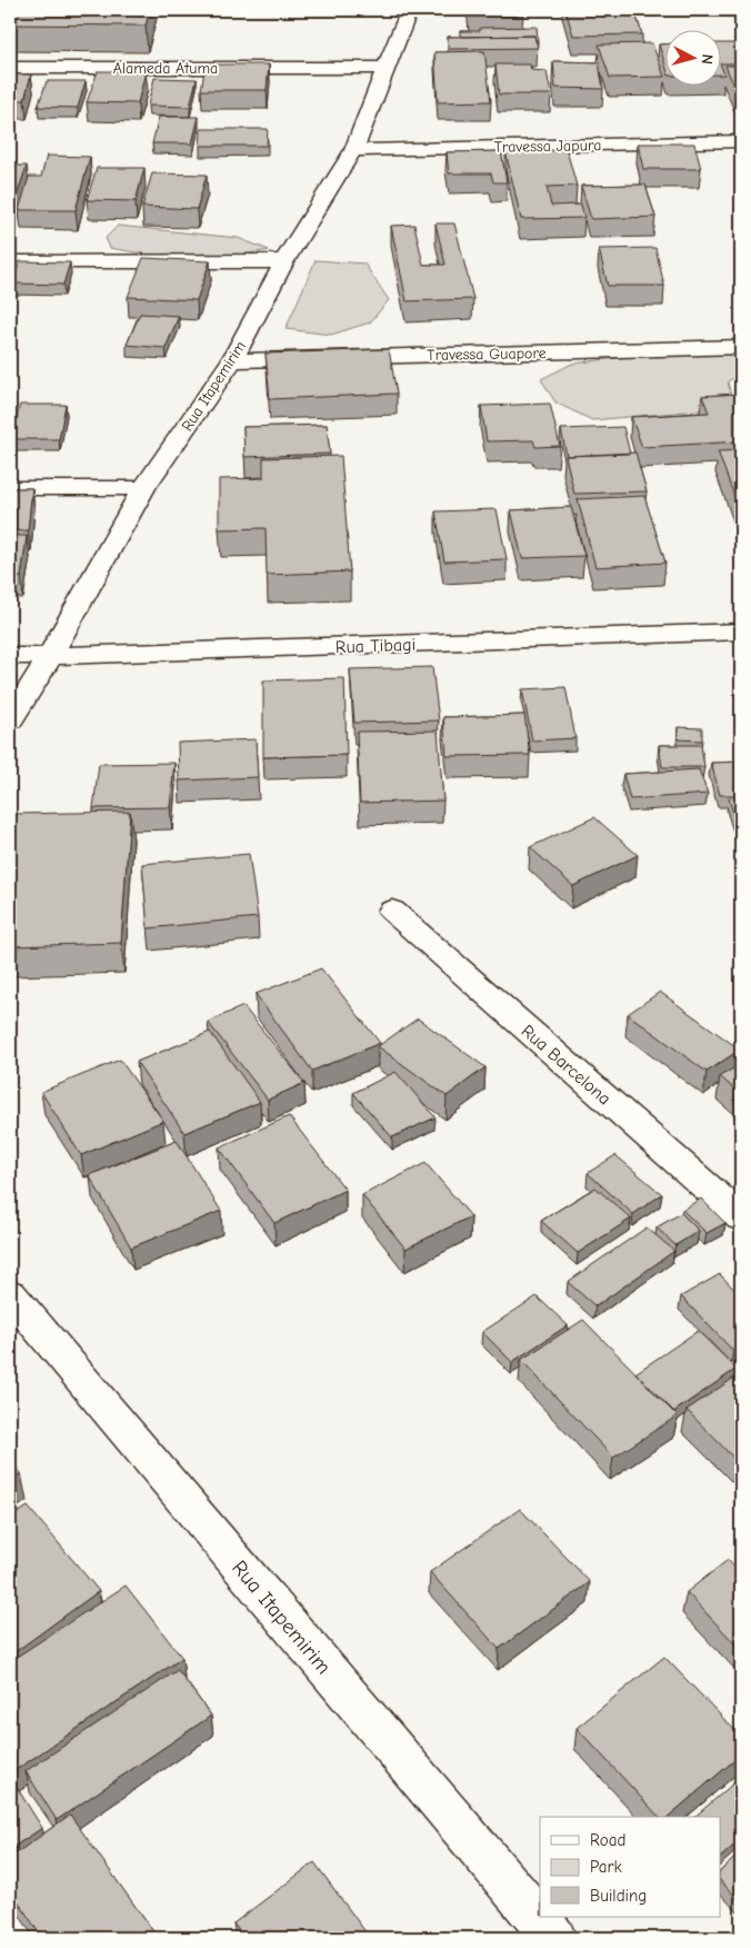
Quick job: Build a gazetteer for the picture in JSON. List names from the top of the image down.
{
  "streets": {
    "street": [
      "Alameda Atuma",
      "Travessa Japura",
      "Travessa Guapore",
      "Rua Itapemirim",
      "Rua Tibagi",
      "Rua Barcelona"
    ]
  },
  "crossings": [
    ["Alameda Atuma", "Rua Itapemirim"],
    ["Travessa Japura", "Rua Itapemirim"],
    ["Travessa Guapore", "Rua Itapemirim"],
    ["Rua Itapemirim", "Rua Tibagi"]
  ],
  "legend": ["Road", "Park", "Building"],
  "north": "right"
}
